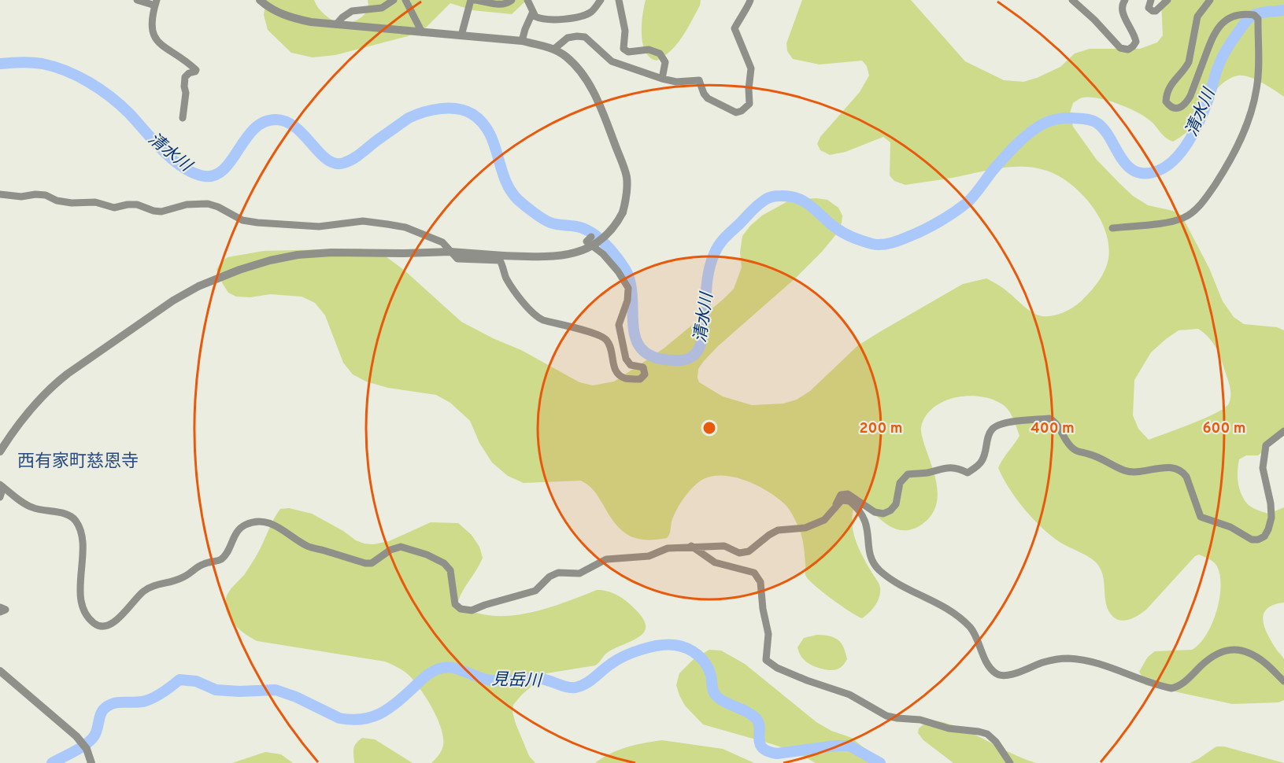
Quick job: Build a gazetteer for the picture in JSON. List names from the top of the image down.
{
  "districts": ["西有家町慈恩寺"],
  "water": ["清水川", "見岳川"],
  "rings": ["200 m", "400 m", "600 m"]
}
